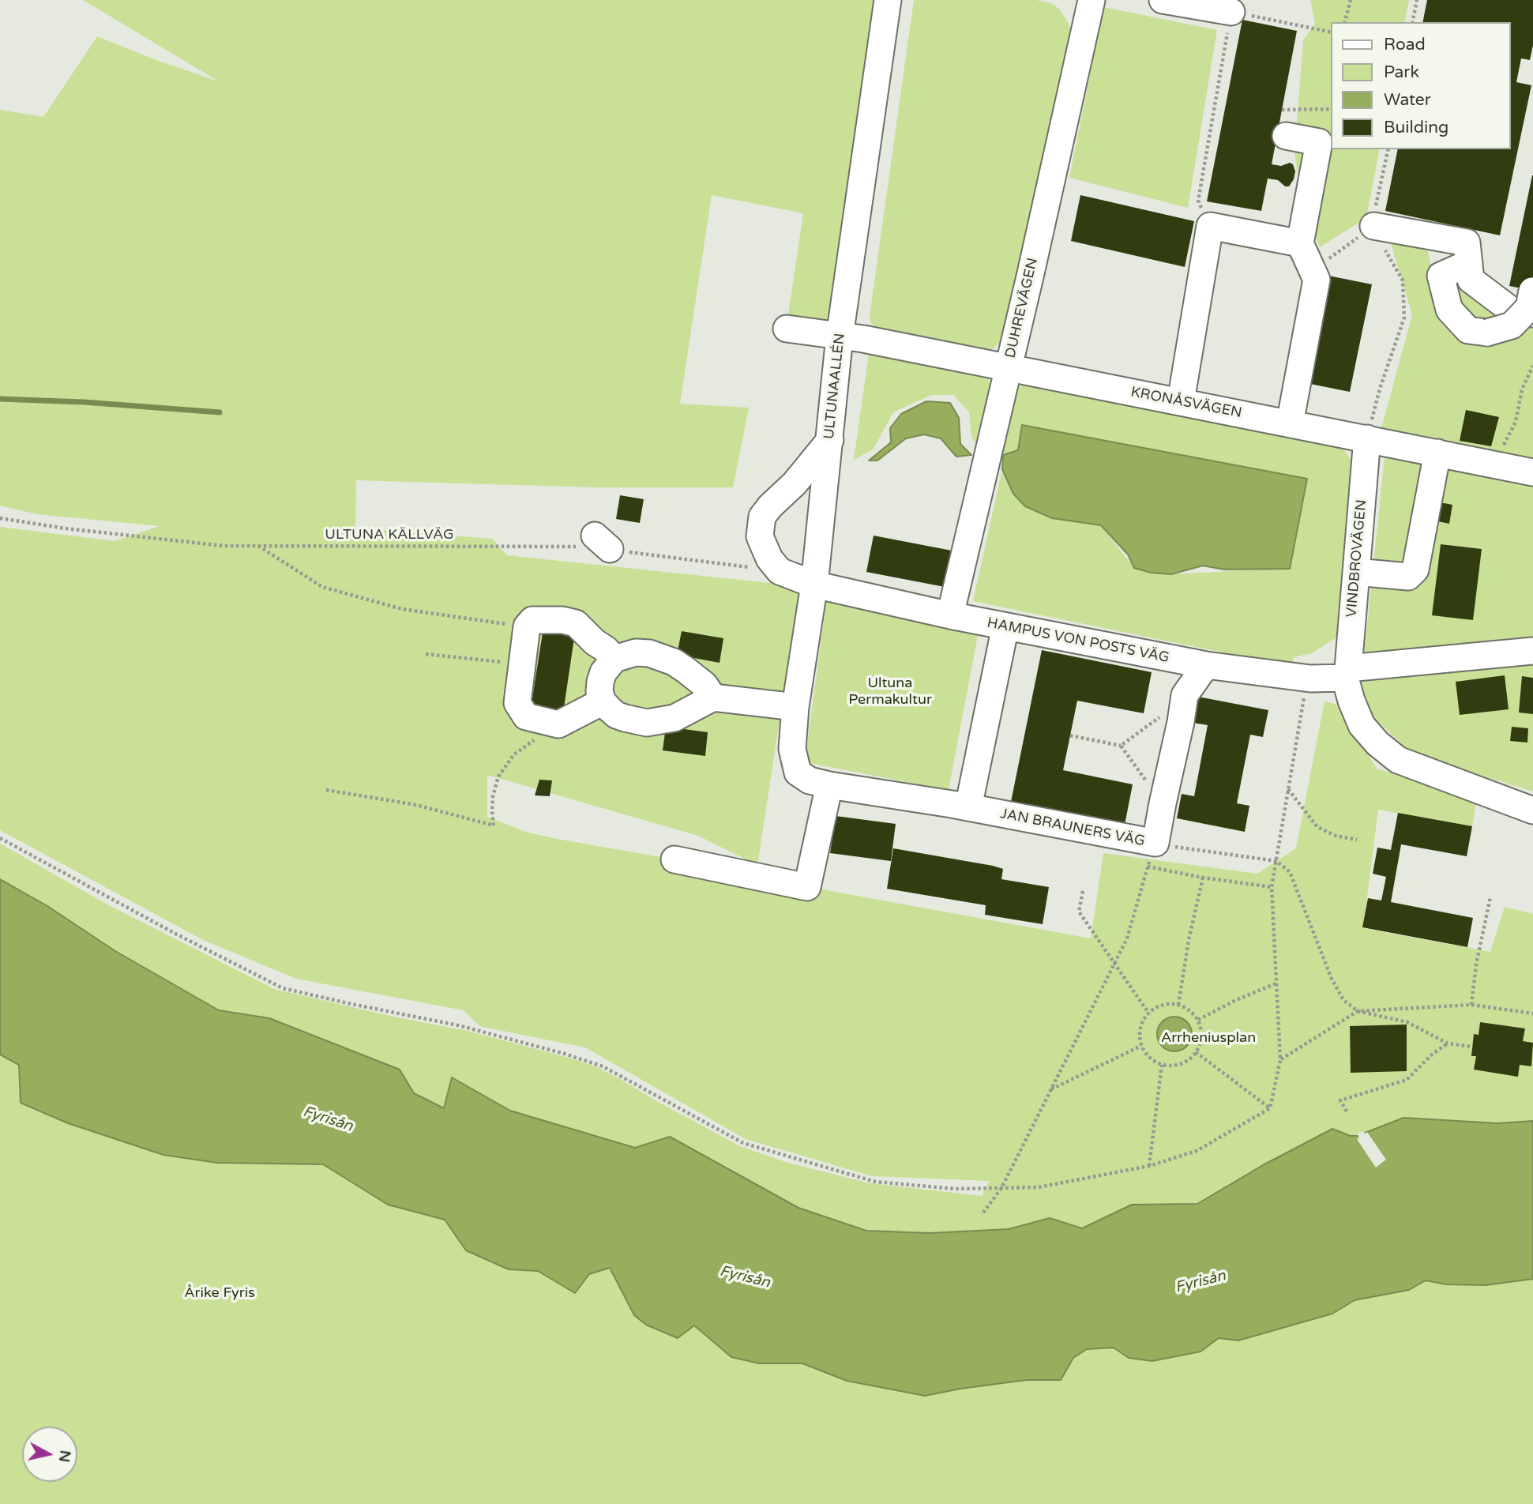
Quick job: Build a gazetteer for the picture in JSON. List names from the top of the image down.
{
  "streets": {
    "street": [
      "DUHREVÄGEN",
      "ULTUNAALLÉN",
      "KRONÅSVÄGEN",
      "VINDBROVÄGEN",
      "HAMPUS VON POSTS VÄG",
      "JAN BRAUNERS VÄG"
    ],
    "path": ["ULTUNA KÄLLVÄG"]
  },
  "crossings": [
    ["DUHREVÄGEN", "KRONÅSVÄGEN"],
    ["DUHREVÄGEN", "HAMPUS VON POSTS VÄG"],
    ["ULTUNAALLÉN", "KRONÅSVÄGEN"],
    ["ULTUNAALLÉN", "HAMPUS VON POSTS VÄG"],
    ["ULTUNAALLÉN", "JAN BRAUNERS VÄG"],
    ["KRONÅSVÄGEN", "VINDBROVÄGEN"],
    ["ULTUNA KÄLLVÄG", "HAMPUS VON POSTS VÄG"],
    ["VINDBROVÄGEN", "HAMPUS VON POSTS VÄG"],
    ["HAMPUS VON POSTS VÄG", "JAN BRAUNERS VÄG"]
  ],
  "water": ["Fyrisån"],
  "parks": ["Ultuna Permakultur", "Arrheniusplan", "Årike Fyris"],
  "legend": [
    "Road",
    "Park",
    "Water",
    "Building"
  ],
  "north": "right"
}
